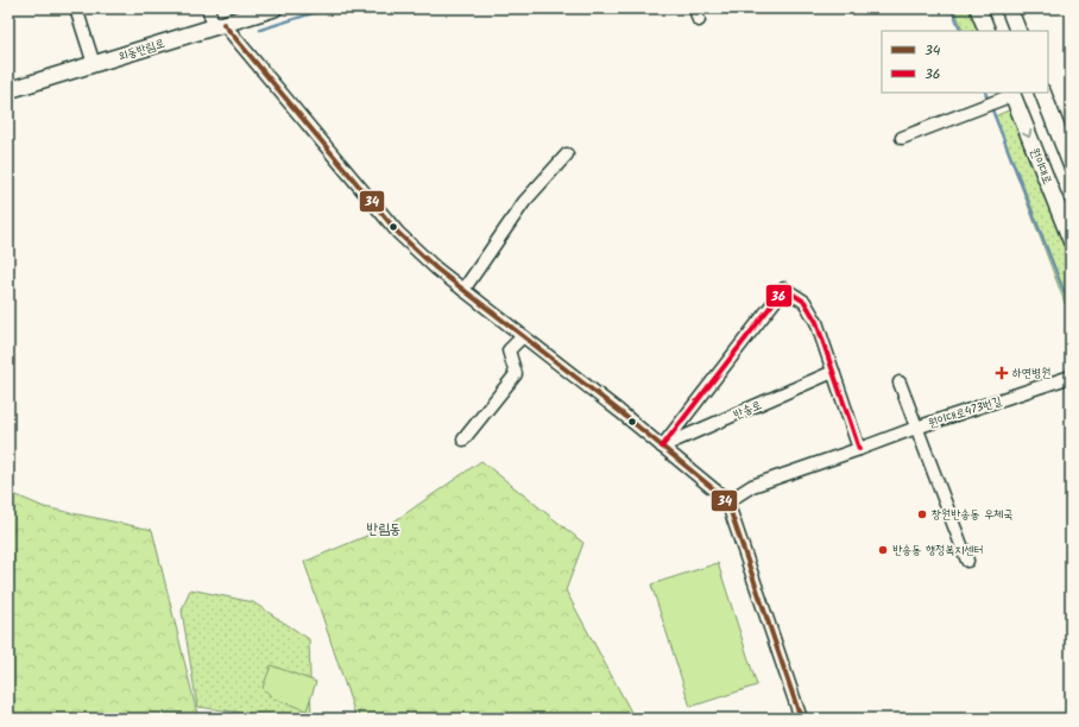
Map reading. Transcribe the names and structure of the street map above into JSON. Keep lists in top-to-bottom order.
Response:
{
  "streets": {
    "main road": ["외동반림로", "원이대로"],
    "street": ["반송로", "원이대로473번길"]
  },
  "districts": ["반림동"],
  "places": {
    "health": ["하연병원"],
    "other": ["창원반송동 우체국", "반송동 행정복지센터"]
  },
  "lines": ["transit line 34", "transit line 36"],
  "legend": ["34", "36"]
}
